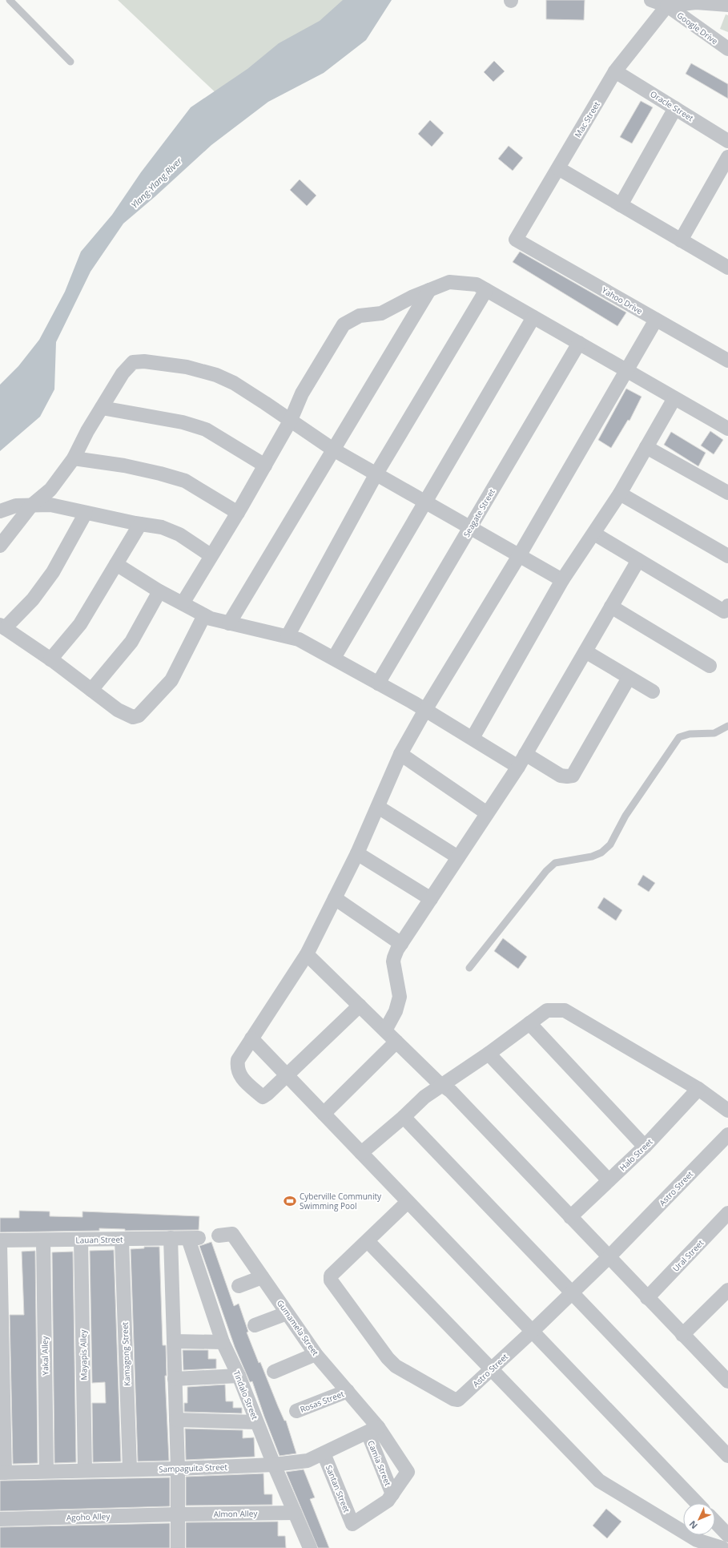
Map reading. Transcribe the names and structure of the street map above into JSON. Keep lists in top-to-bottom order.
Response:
{
  "streets": {
    "street": [
      "Google Drive",
      "Oracle Street",
      "Mac Street",
      "Yahoo Drive",
      "Seagate Street",
      "Halo Street",
      "Astro Street",
      "Lauan Street",
      "Ural Street",
      "Gumamela Street",
      "Kamagong Street",
      "Mayapis Alley",
      "Yakal Alley",
      "Tindalo Street",
      "Rosas Street",
      "Camia Street",
      "Sampaguita Street",
      "Santan Street",
      "Almon Alley",
      "Agoho Alley"
    ]
  },
  "crossings": [
    ["Google Drive", "Mac Street"],
    ["Oracle Street", "Mac Street"],
    ["Mac Street", "Yahoo Drive"],
    ["Lauan Street", "Kamagong Street"],
    ["Lauan Street", "Mayapis Alley"],
    ["Lauan Street", "Yakal Alley"],
    ["Lauan Street", "Tindalo Street"],
    ["Gumamela Street", "Rosas Street"],
    ["Gumamela Street", "Camia Street"],
    ["Gumamela Street", "Sampaguita Street"],
    ["Kamagong Street", "Sampaguita Street"],
    ["Mayapis Alley", "Sampaguita Street"],
    ["Yakal Alley", "Sampaguita Street"],
    ["Tindalo Street", "Sampaguita Street"],
    ["Tindalo Street", "Almon Alley"],
    ["Camia Street", "Sampaguita Street"],
    ["Camia Street", "Santan Street"],
    ["Sampaguita Street", "Santan Street"],
    ["Almon Alley", "Agoho Alley"]
  ],
  "water": ["Ylang-Ylang River"],
  "places": {
    "sports": ["Cyberville Community Swimming Pool"]
  },
  "north": "bottom left"
}
